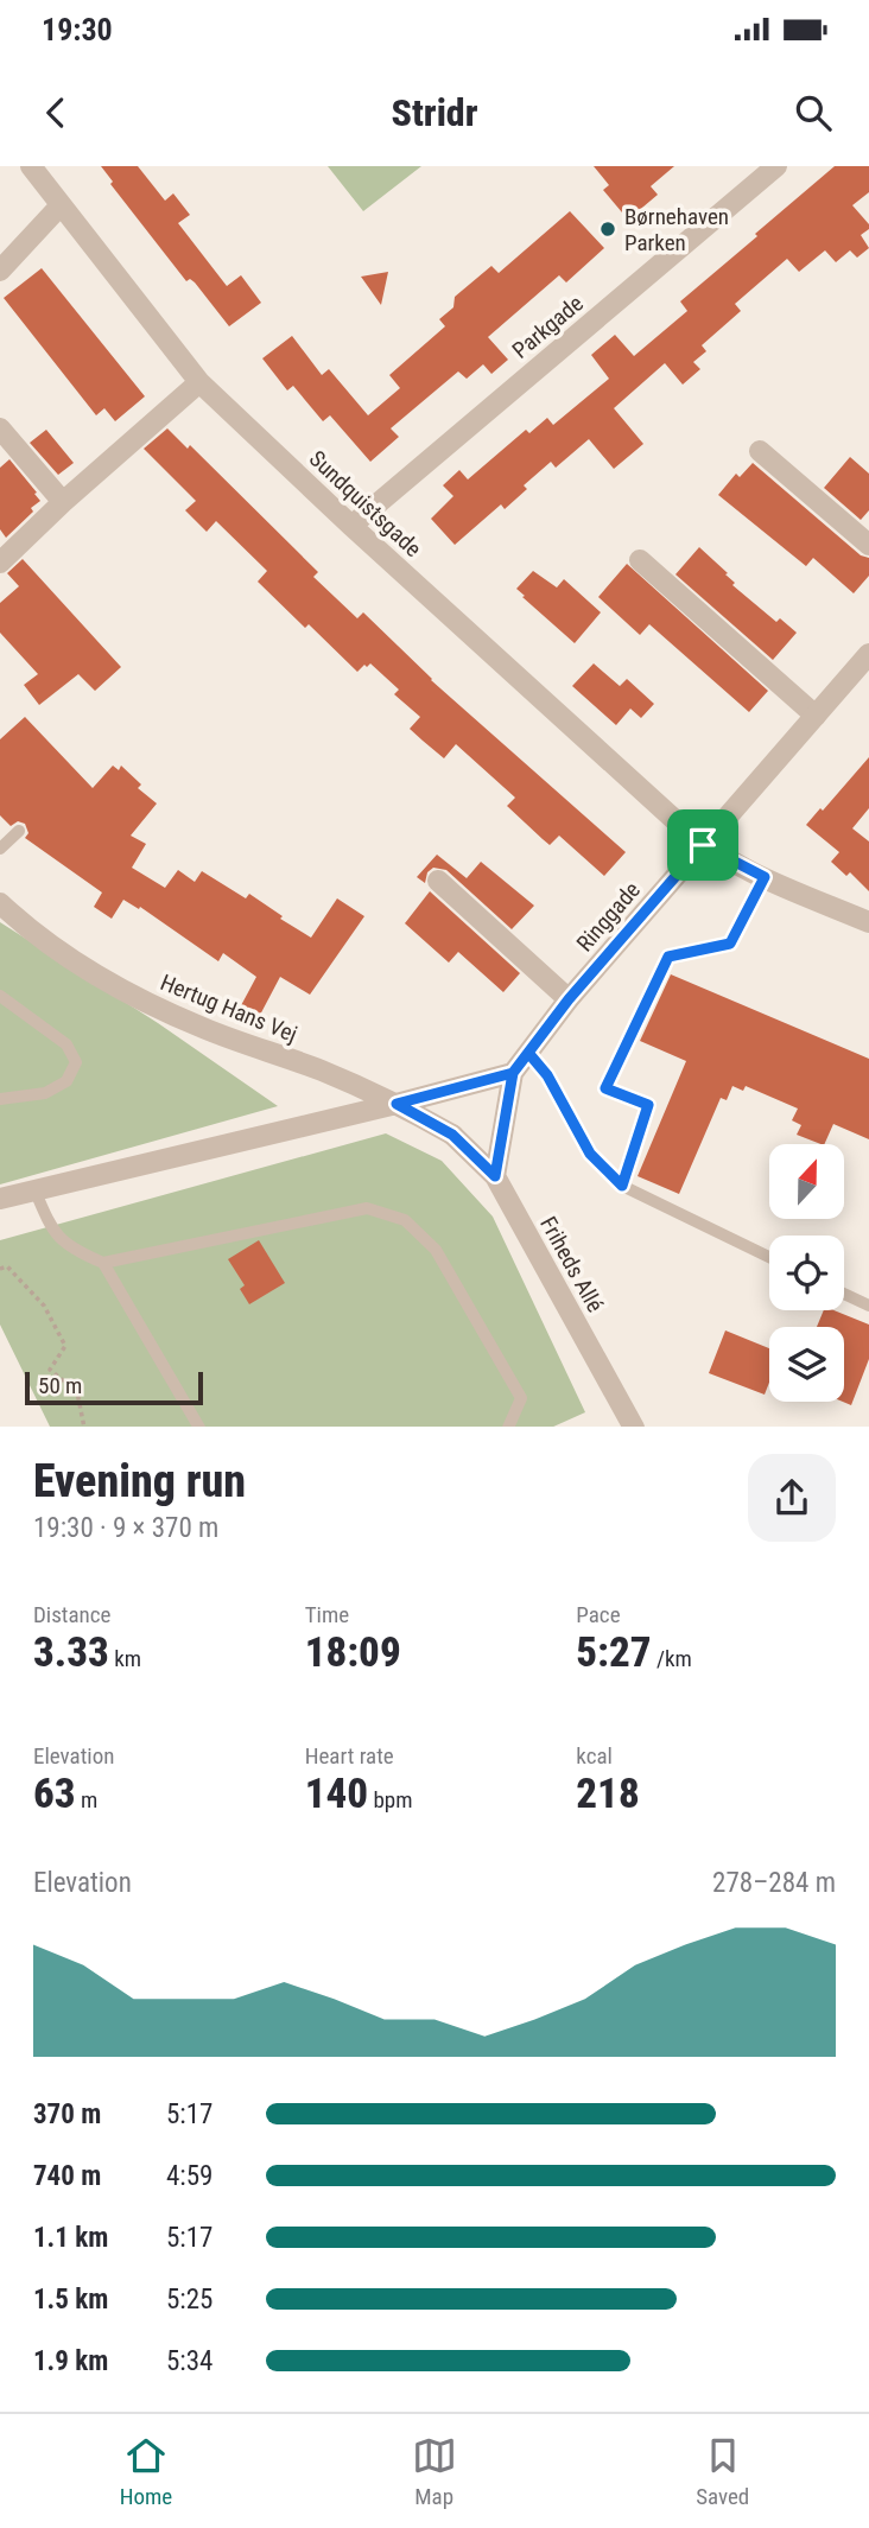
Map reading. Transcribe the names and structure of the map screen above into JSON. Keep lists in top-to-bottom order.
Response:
{
  "streets": {
    "street": [
      "Parkgade",
      "Sundquistsgade",
      "Ringgade",
      "Hertug Hans Vej",
      "Friheds Allé"
    ]
  },
  "crossings": [
    ["Parkgade", "Sundquistsgade"],
    ["Sundquistsgade", "Ringgade"],
    ["Ringgade", "Friheds Allé"],
    ["Hertug Hans Vej", "Friheds Allé"]
  ],
  "places": ["Børnehaven Parken"],
  "scale_bar": "50 m",
  "north": "top",
  "page": {
    "status": "19:30",
    "header": "Stridr",
    "scale": "50 m",
    "heading": ["Evening run", "19:30 · 9 × 370 m"],
    "stats": [
      ["Distance", "3.33 km"],
      ["Time", "18:09"],
      ["Pace", "5:27 /km"],
      ["Elevation", "63 m"],
      ["Heart rate", "140 bpm"],
      ["kcal", "218"]
    ],
    "chart": ["Elevation", "278–284 m"],
    "list": [
      {
        "name": "370 m",
        "note": "5:17"
      },
      {
        "name": "740 m",
        "note": "4:59"
      },
      {
        "name": "1.1 km",
        "note": "5:17"
      },
      {
        "name": "1.5 km",
        "note": "5:25"
      },
      {
        "name": "1.9 km",
        "note": "5:34"
      }
    ],
    "tabs": ["Home", "Map", "Saved"]
  }
}
